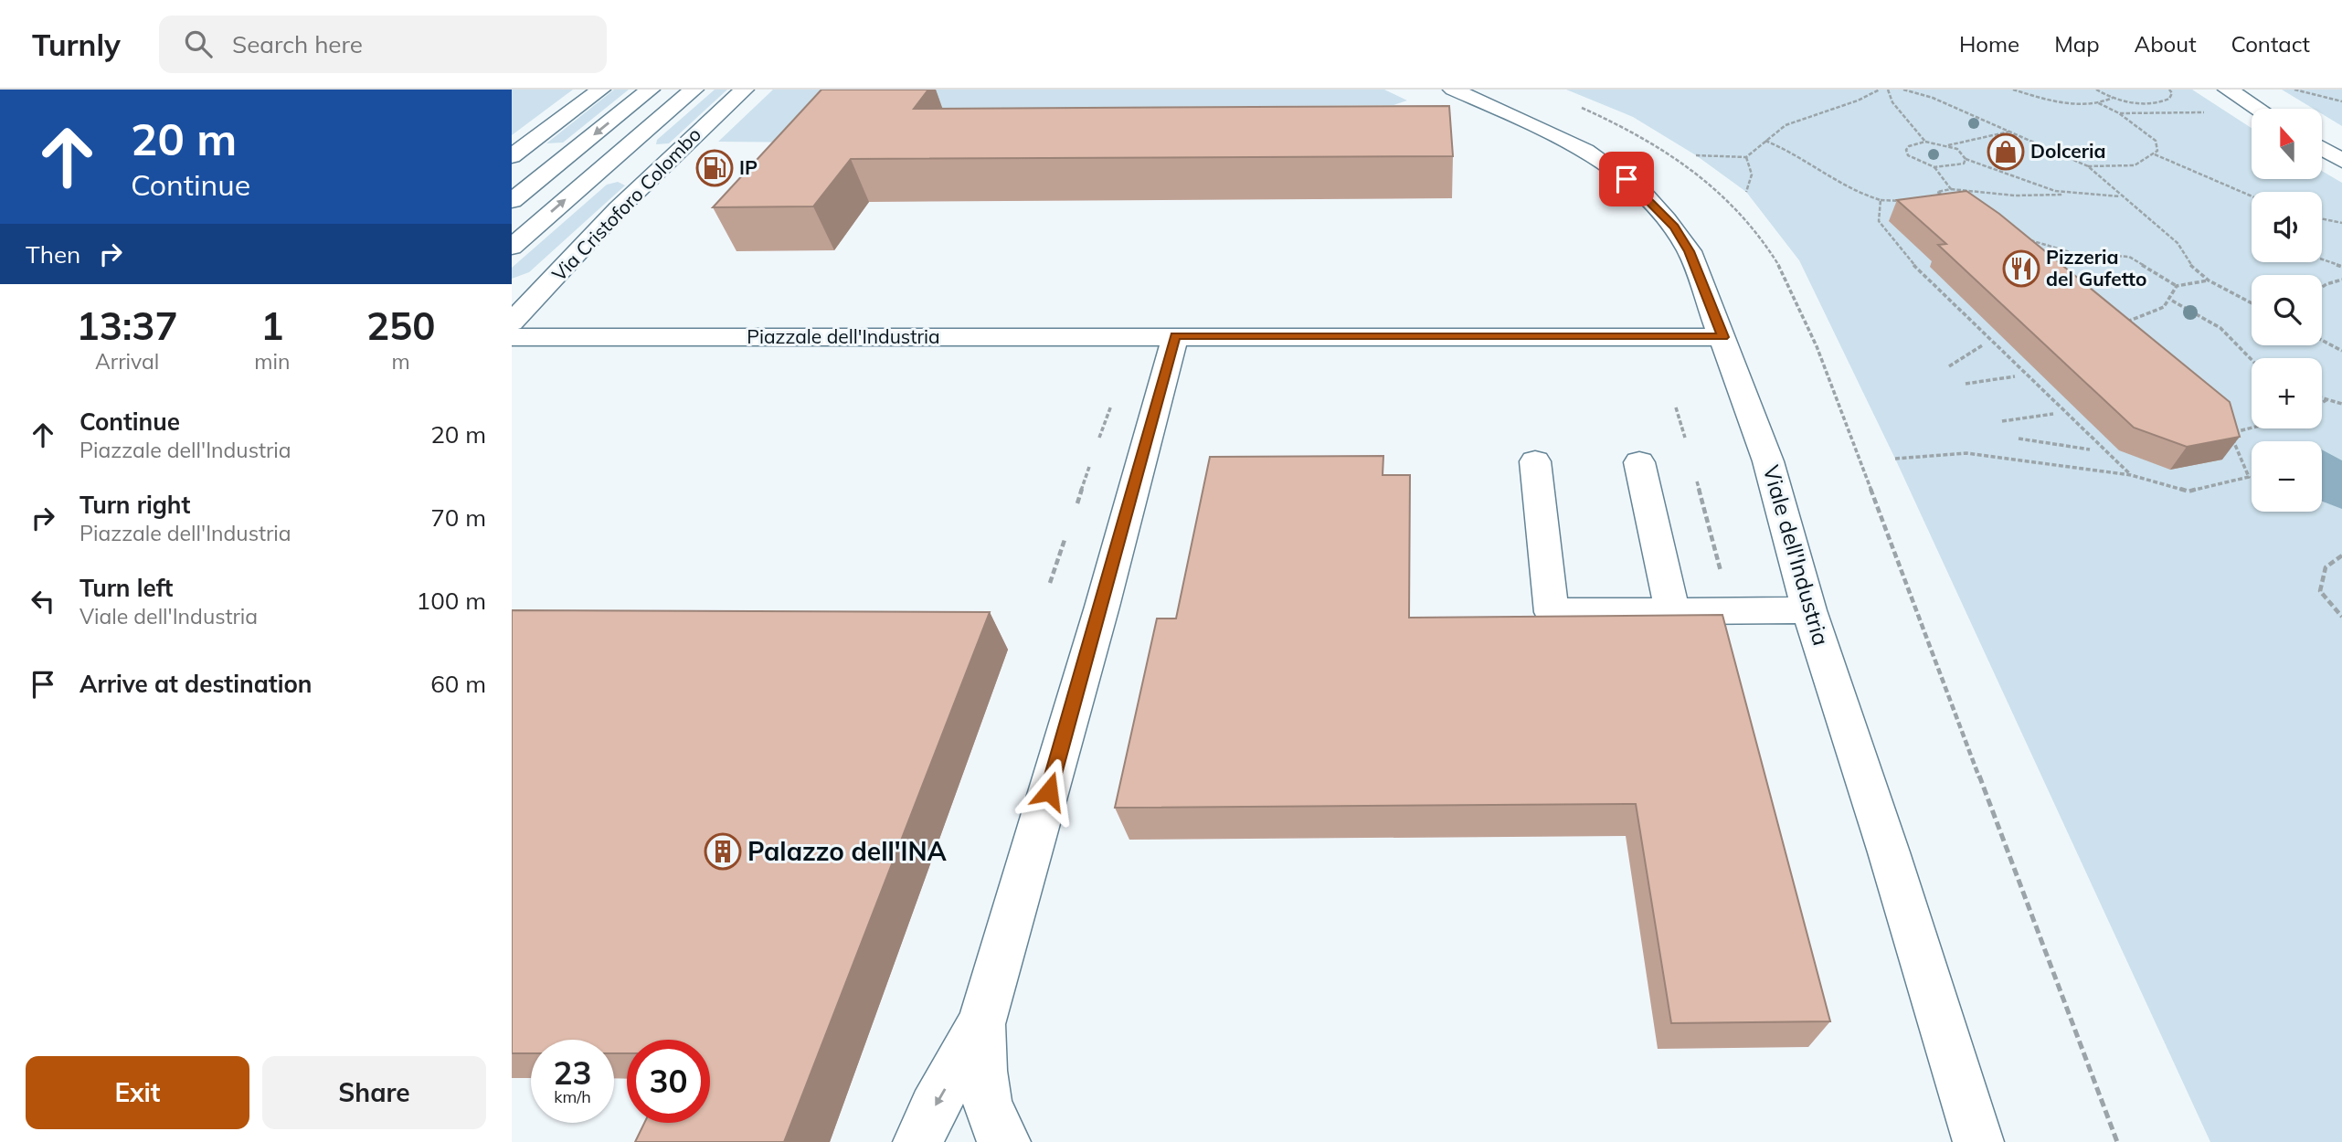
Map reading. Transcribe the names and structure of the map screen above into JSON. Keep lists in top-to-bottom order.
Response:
{
  "streets": {
    "street": ["Via Cristoforo Colombo", "Piazzale dell'Industria", "Viale dell'Industria"]
  },
  "crossings": [
    ["Piazzale dell'Industria", "Viale dell'Industria"]
  ],
  "places": {
    "shop": ["Dolceria"],
    "fuel station": ["IP"],
    "restaurant": ["Pizzeria del Gufetto"],
    "building": ["Palazzo dell'INA"]
  },
  "north": "top",
  "page": {
    "header": "Turnly",
    "search": "Search here",
    "nav": [
      "Home",
      "Map",
      "About",
      "Contact"
    ],
    "turn": ["20 m", "Continue"],
    "map_buttons": ["+", "−"],
    "then": "Then",
    "eta": [
      "13:37",
      "Arrival",
      "1",
      "min",
      "250",
      "m"
    ],
    "list": [
      {
        "name": "Continue",
        "note": "Piazzale dell'Industria",
        "value": "20 m"
      },
      {
        "name": "Turn right",
        "note": "Piazzale dell'Industria",
        "value": "70 m"
      },
      {
        "name": "Turn left",
        "note": "Viale dell'Industria",
        "value": "100 m"
      },
      {
        "name": "Arrive at destination",
        "value": "60 m"
      }
    ],
    "speed": "23 km/h",
    "limit": "30",
    "buttons": ["Exit", "Share"]
  }
}
